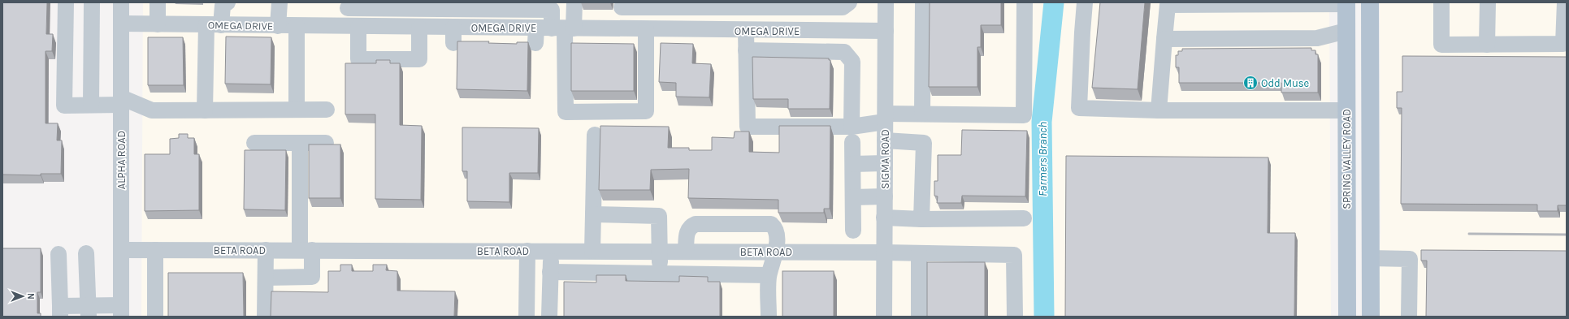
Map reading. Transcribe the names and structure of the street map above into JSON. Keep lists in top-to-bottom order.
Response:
{
  "streets": {
    "main road": ["SPRING VALLEY ROAD"],
    "street": [
      "OMEGA DRIVE",
      "SIGMA ROAD",
      "ALPHA ROAD",
      "BETA ROAD"
    ]
  },
  "crossings": [
    ["OMEGA DRIVE", "SIGMA ROAD"],
    ["OMEGA DRIVE", "ALPHA ROAD"],
    ["SIGMA ROAD", "BETA ROAD"],
    ["ALPHA ROAD", "BETA ROAD"]
  ],
  "water": ["Farmers Branch"],
  "places": {
    "building": ["Odd Muse"]
  },
  "north": "right"
}
